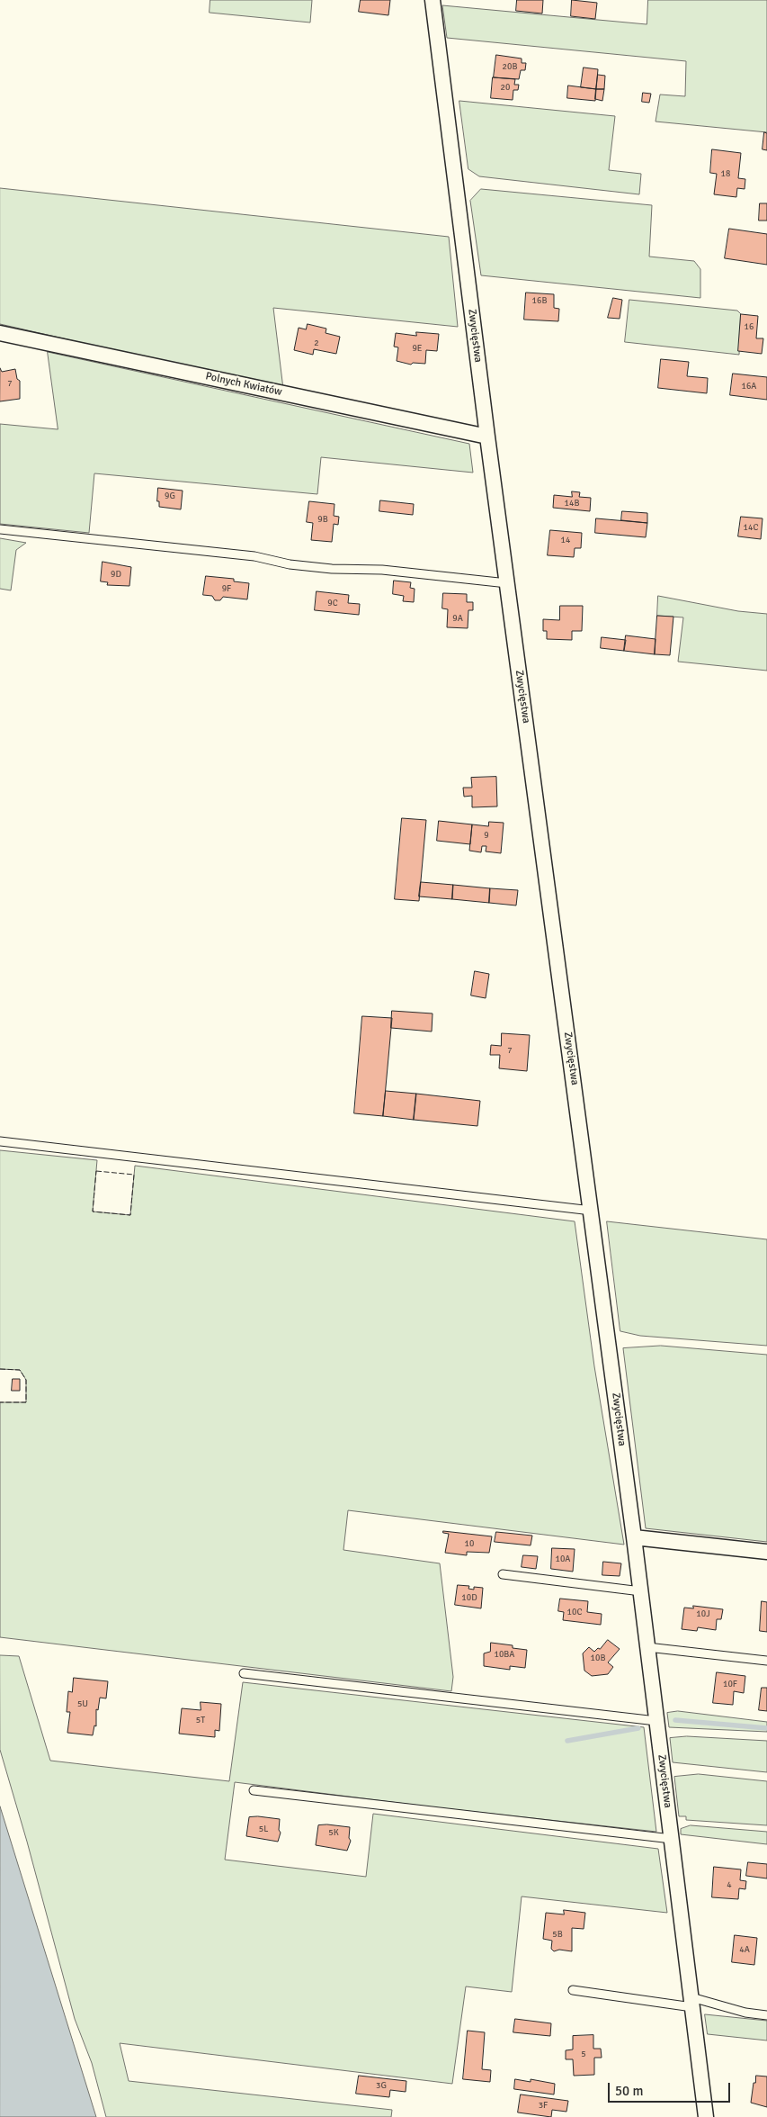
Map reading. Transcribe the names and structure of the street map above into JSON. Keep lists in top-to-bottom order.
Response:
{
  "streets": {
    "street": ["Zwycięstwa", "Polnych Kwiatów"]
  },
  "crossings": [
    ["Zwycięstwa", "Polnych Kwiatów"]
  ],
  "house_numbers": [
    "20B",
    "20",
    "18",
    "16B",
    "16",
    "2",
    "9E",
    "7",
    "16A",
    "9G",
    "14B",
    "9B",
    "14C",
    "14",
    "9D",
    "9F",
    "9C",
    "9A",
    "9",
    "7",
    "10",
    "10A",
    "10D",
    "10C",
    "10J",
    "10BA",
    "10B",
    "10F",
    "5U",
    "5T",
    "5L",
    "5K",
    "4",
    "5B",
    "4A",
    "5",
    "3G",
    "3F"
  ],
  "scale_bar": "50 m"
}
